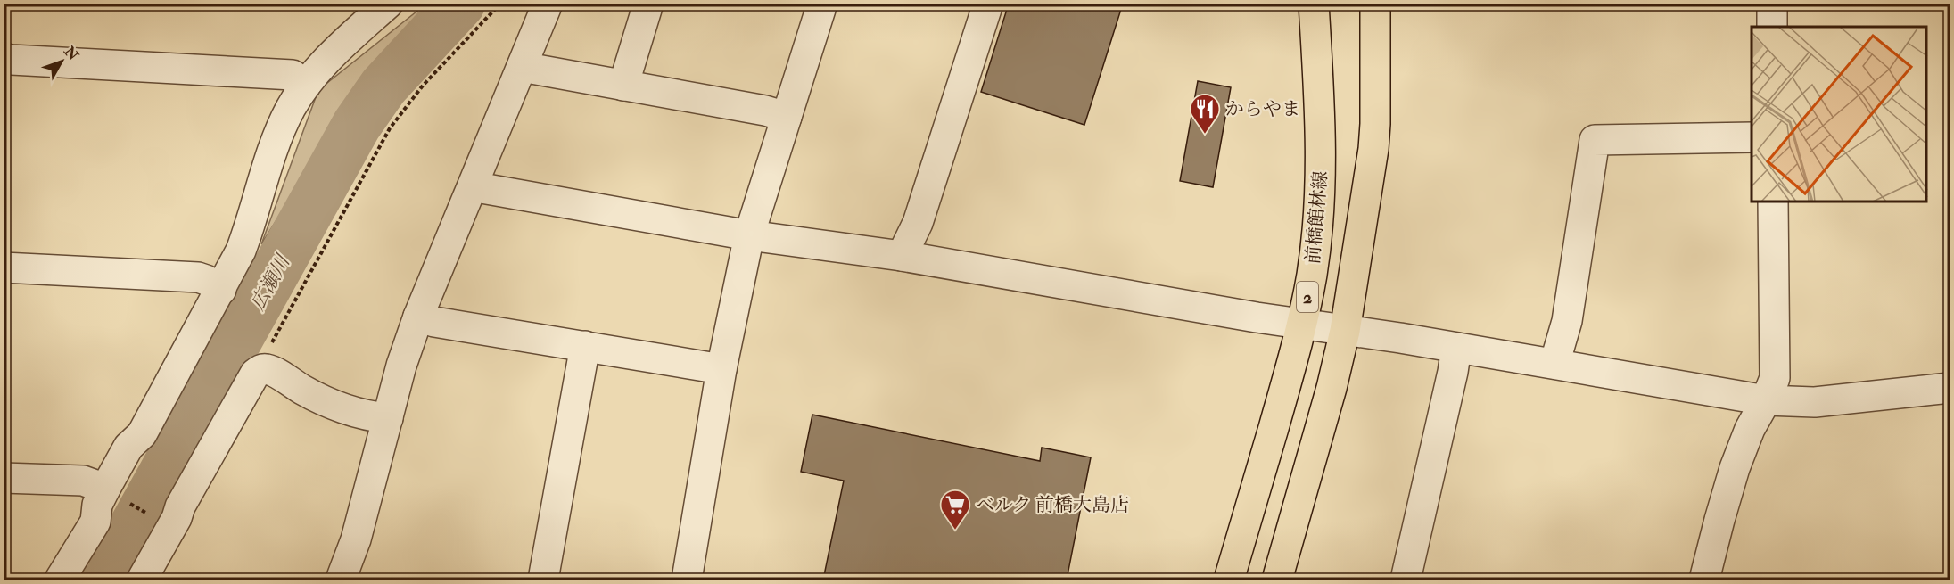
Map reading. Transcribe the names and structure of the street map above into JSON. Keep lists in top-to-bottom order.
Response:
{
  "streets": {
    "main road": ["前橋館林線", "2"]
  },
  "water": ["広瀬川"],
  "places": {
    "restaurant": ["からやま"],
    "supermarket": ["ベルク 前橋大島店"]
  },
  "north": "top right"
}
